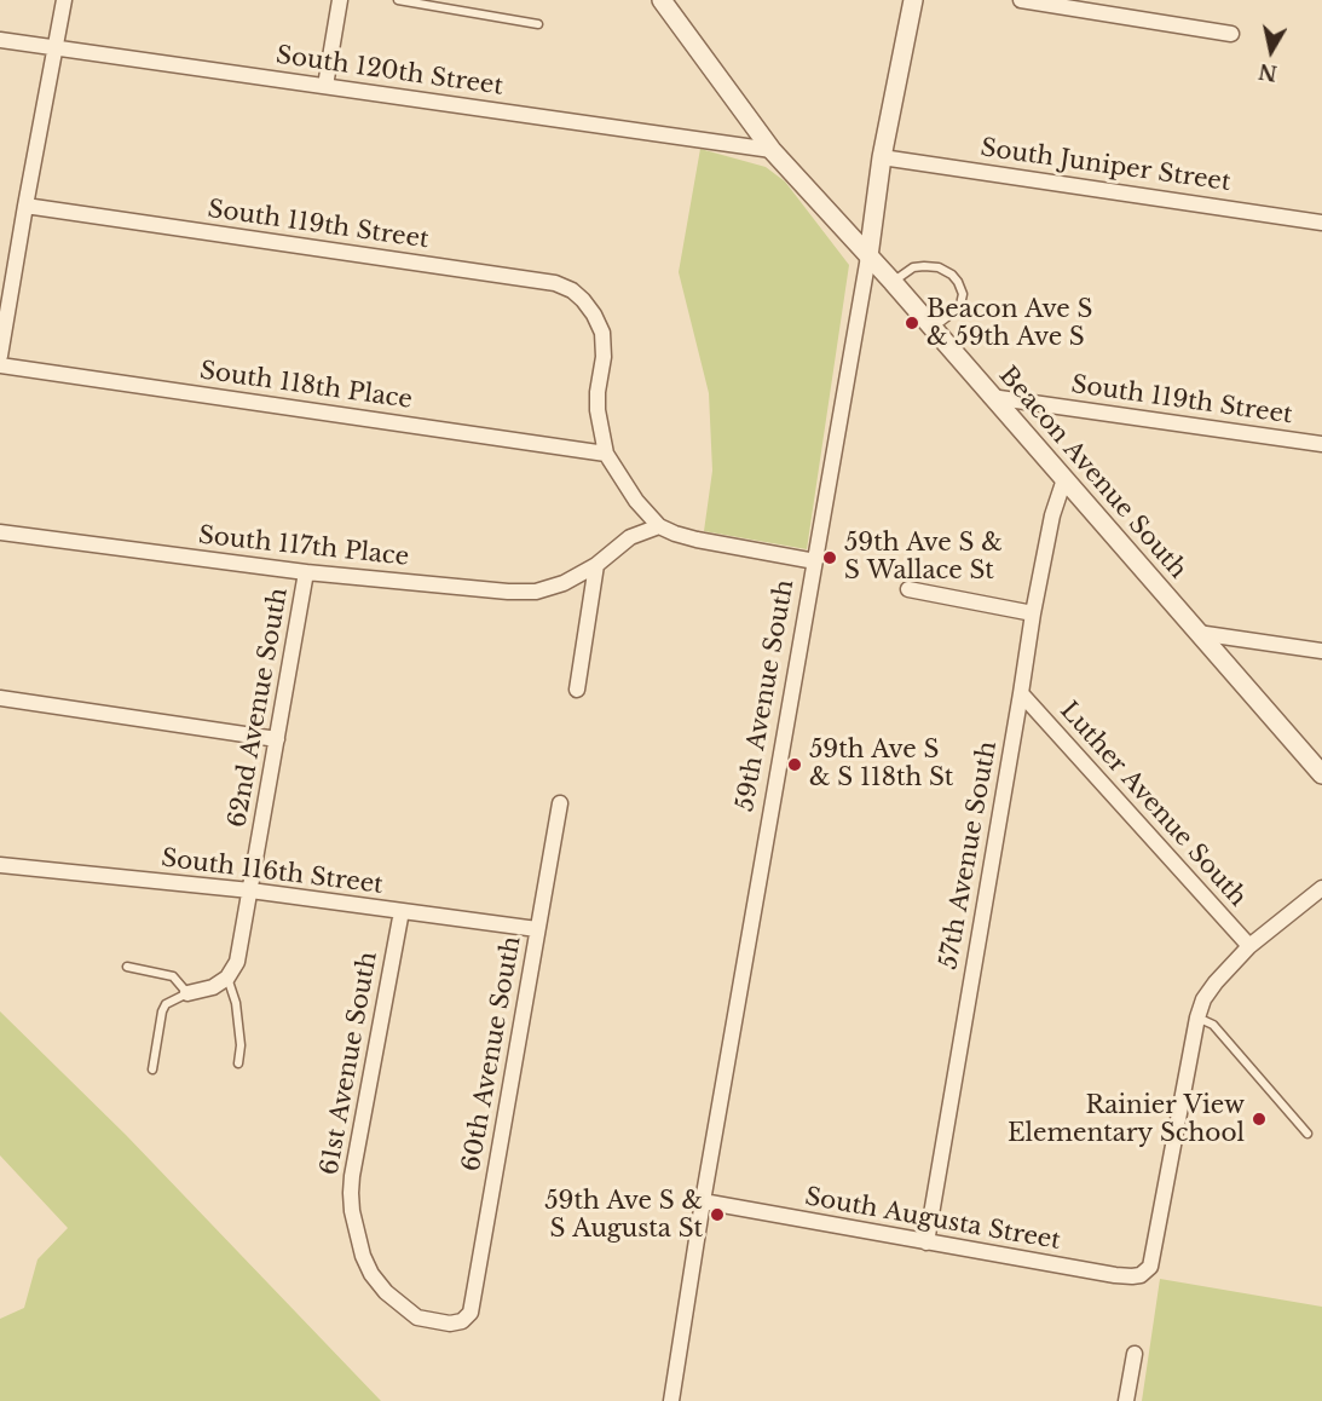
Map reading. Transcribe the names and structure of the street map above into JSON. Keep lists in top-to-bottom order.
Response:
{
  "streets": {
    "street": [
      "South 120th Street",
      "South Juniper Street",
      "South 119th Street",
      "South 118th Place",
      "Beacon Avenue South",
      "South 117th Place",
      "59th Avenue South",
      "62nd Avenue South",
      "Luther Avenue South",
      "57th Avenue South",
      "South 116th Street",
      "60th Avenue South",
      "61st Avenue South",
      "South Augusta Street"
    ]
  },
  "crossings": [
    ["South 120th Street", "Beacon Avenue South"],
    ["South Juniper Street", "59th Avenue South"],
    ["South 119th Street", "South 118th Place"],
    ["South 119th Street", "Beacon Avenue South"],
    ["Beacon Avenue South", "59th Avenue South"],
    ["Beacon Avenue South", "57th Avenue South"],
    ["South 117th Place", "62nd Avenue South"],
    ["59th Avenue South", "South Augusta Street"],
    ["62nd Avenue South", "South 116th Street"],
    ["Luther Avenue South", "57th Avenue South"],
    ["57th Avenue South", "South Augusta Street"],
    ["South 116th Street", "60th Avenue South"],
    ["South 116th Street", "61st Avenue South"],
    ["60th Avenue South", "61st Avenue South"]
  ],
  "places": [
    "Beacon Ave S & 59th Ave S",
    "59th Ave S & S Wallace St",
    "59th Ave S & S 118th St",
    "Rainier View Elementary School",
    "59th Ave S & S Augusta St"
  ],
  "north": "bottom"
}
